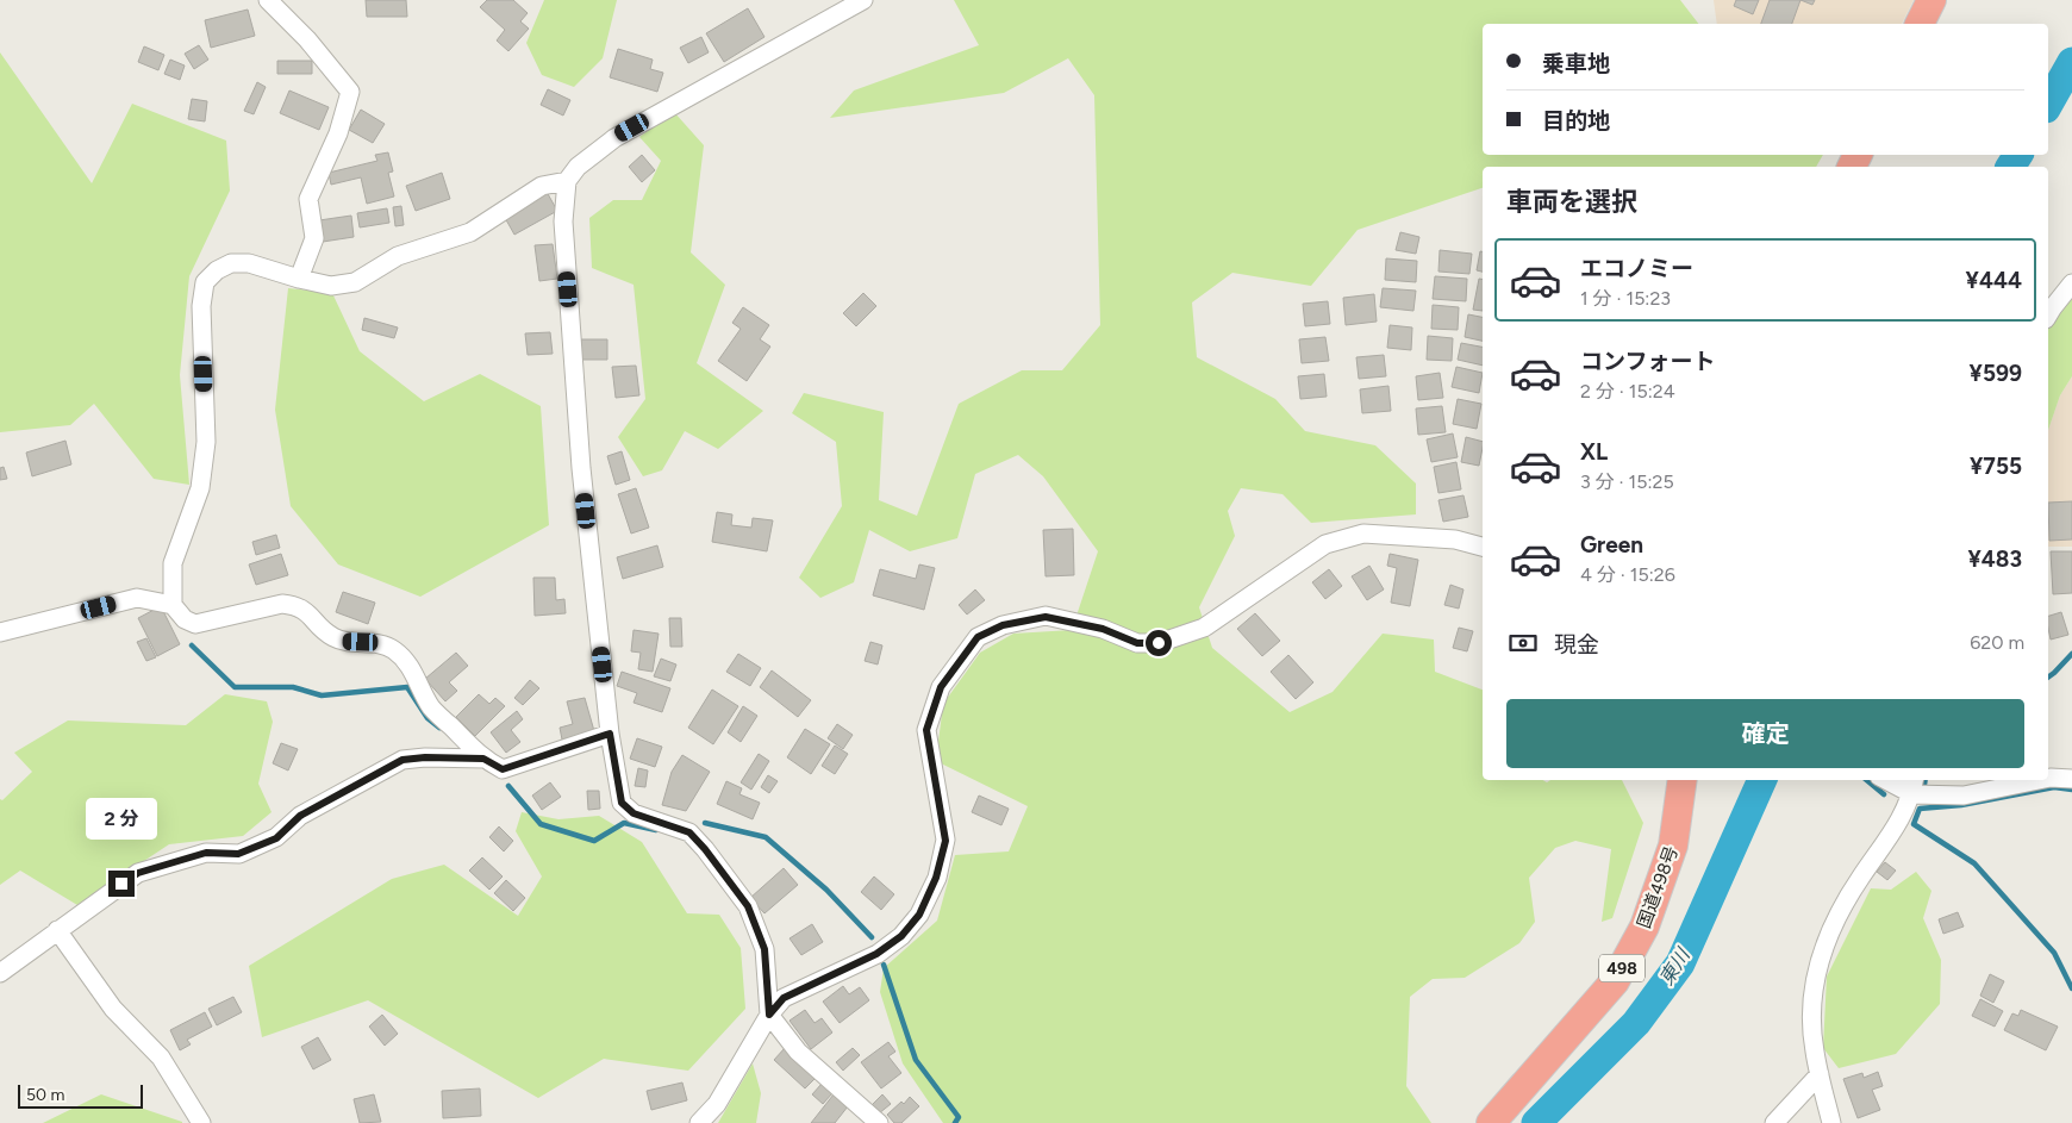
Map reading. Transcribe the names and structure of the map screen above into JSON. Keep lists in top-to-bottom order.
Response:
{
  "streets": {
    "highway": ["国道498号", "498"]
  },
  "water": ["東川"],
  "scale_bar": "50 m",
  "page": {
    "banner": ["乗車地", "目的地"],
    "heading": "車両を選択",
    "list": [
      {
        "name": "エコノミー",
        "note": "1 分 · 15:23",
        "value": "¥444"
      },
      {
        "name": "コンフォート",
        "note": "2 分 · 15:24",
        "value": "¥599"
      },
      {
        "name": "XL",
        "note": "3 分 · 15:25",
        "value": "¥755"
      },
      {
        "name": "Green",
        "note": "4 分 · 15:26",
        "value": "¥483"
      }
    ],
    "pay": ["現金", "620 m"],
    "buttons": "確定",
    "bubble": "2 分",
    "scale": "50 m"
  }
}
